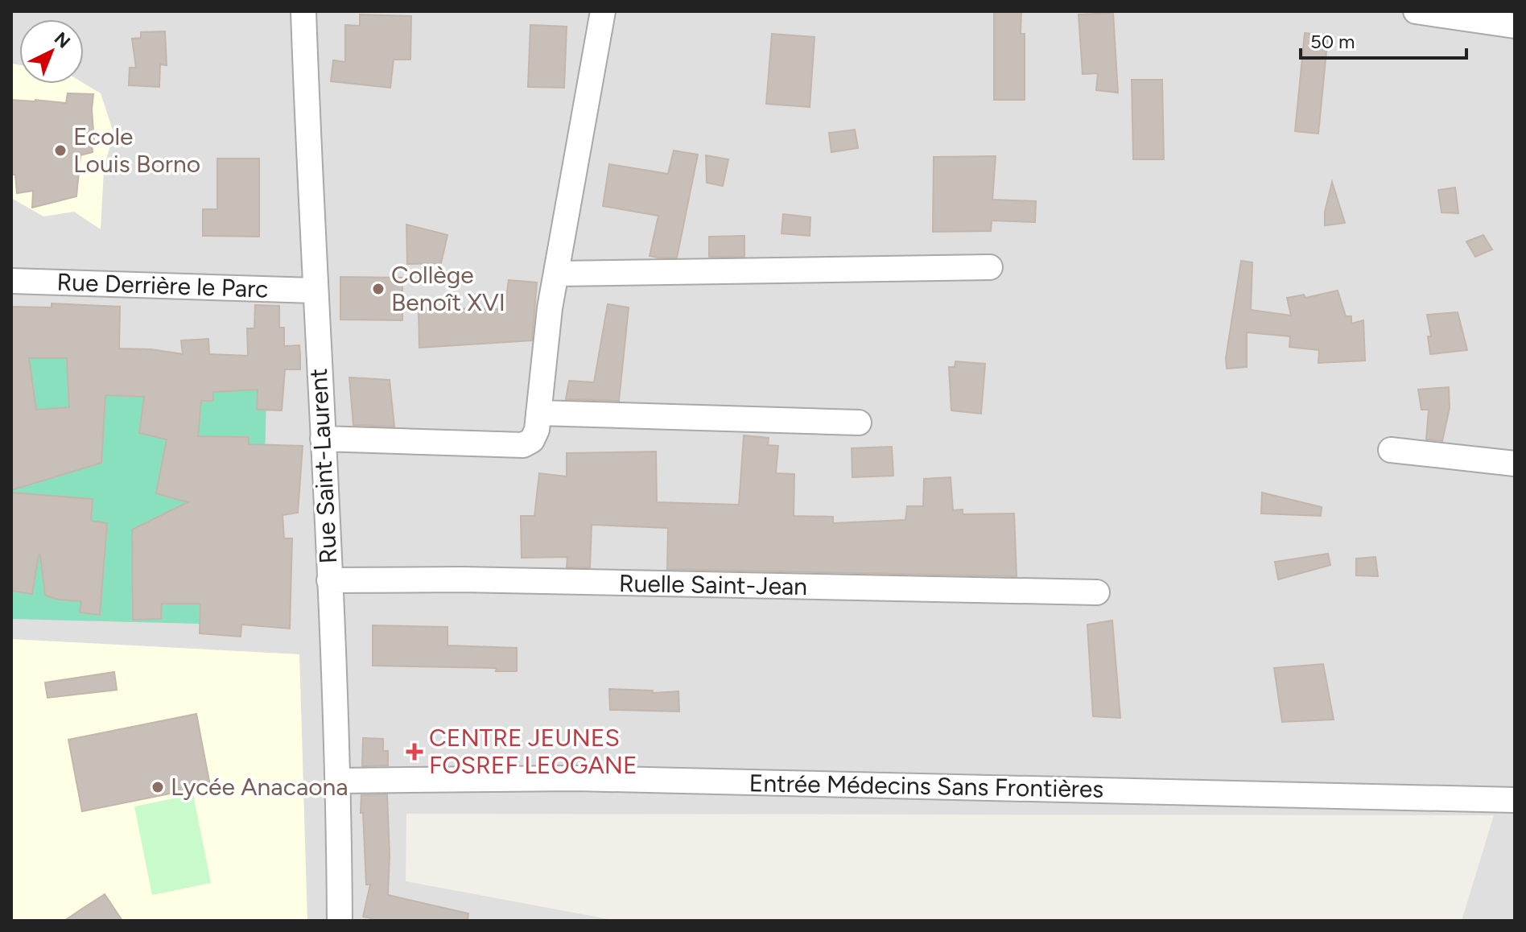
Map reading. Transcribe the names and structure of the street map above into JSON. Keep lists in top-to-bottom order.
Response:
{
  "streets": {
    "street": [
      "Rue Derrière le Parc",
      "Rue Saint-Laurent",
      "Ruelle Saint-Jean",
      "Entrée Médecins Sans Frontières"
    ]
  },
  "crossings": [
    ["Rue Derrière le Parc", "Rue Saint-Laurent"],
    ["Rue Saint-Laurent", "Ruelle Saint-Jean"],
    ["Rue Saint-Laurent", "Entrée Médecins Sans Frontières"]
  ],
  "places": {
    "other": ["Ecole Louis Borno", "Collège Benoît XVI", "Lycée Anacaona"],
    "health": ["CENTRE JEUNES FOSREF LEOGANE"]
  },
  "scale_bar": "50 m",
  "north": "top right"
}
